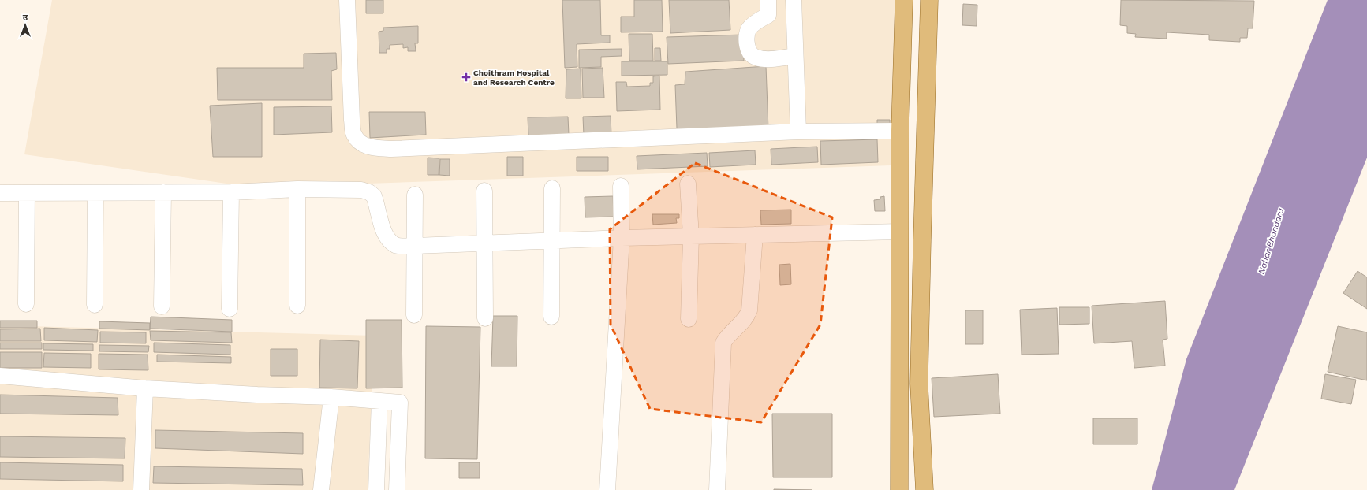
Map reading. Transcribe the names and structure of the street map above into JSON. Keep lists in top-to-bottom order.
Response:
{
  "water": ["Nahar Bhandara"],
  "places": {
    "health": ["Choithram Hospital and Research Centre"]
  },
  "north": "top"
}
